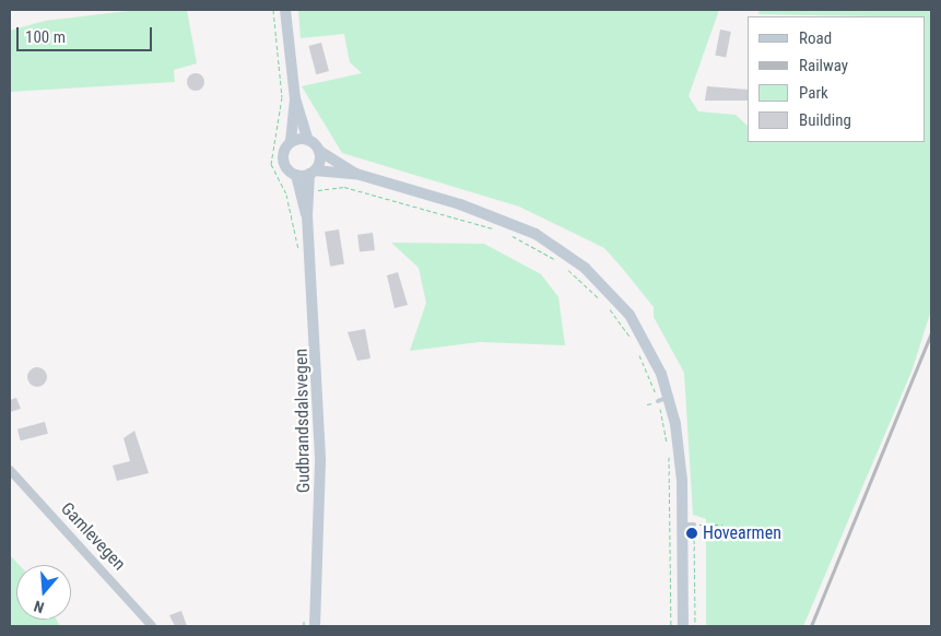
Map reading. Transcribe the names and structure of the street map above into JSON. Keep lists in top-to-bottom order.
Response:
{
  "streets": {
    "main road": ["Gudbrandsdalsvegen"],
    "street": ["Gamlevegen"]
  },
  "places": ["Hovearmen"],
  "legend": [
    "Road",
    "Railway",
    "Park",
    "Building"
  ],
  "scale_bar": "100 m",
  "north": "bottom"
}
